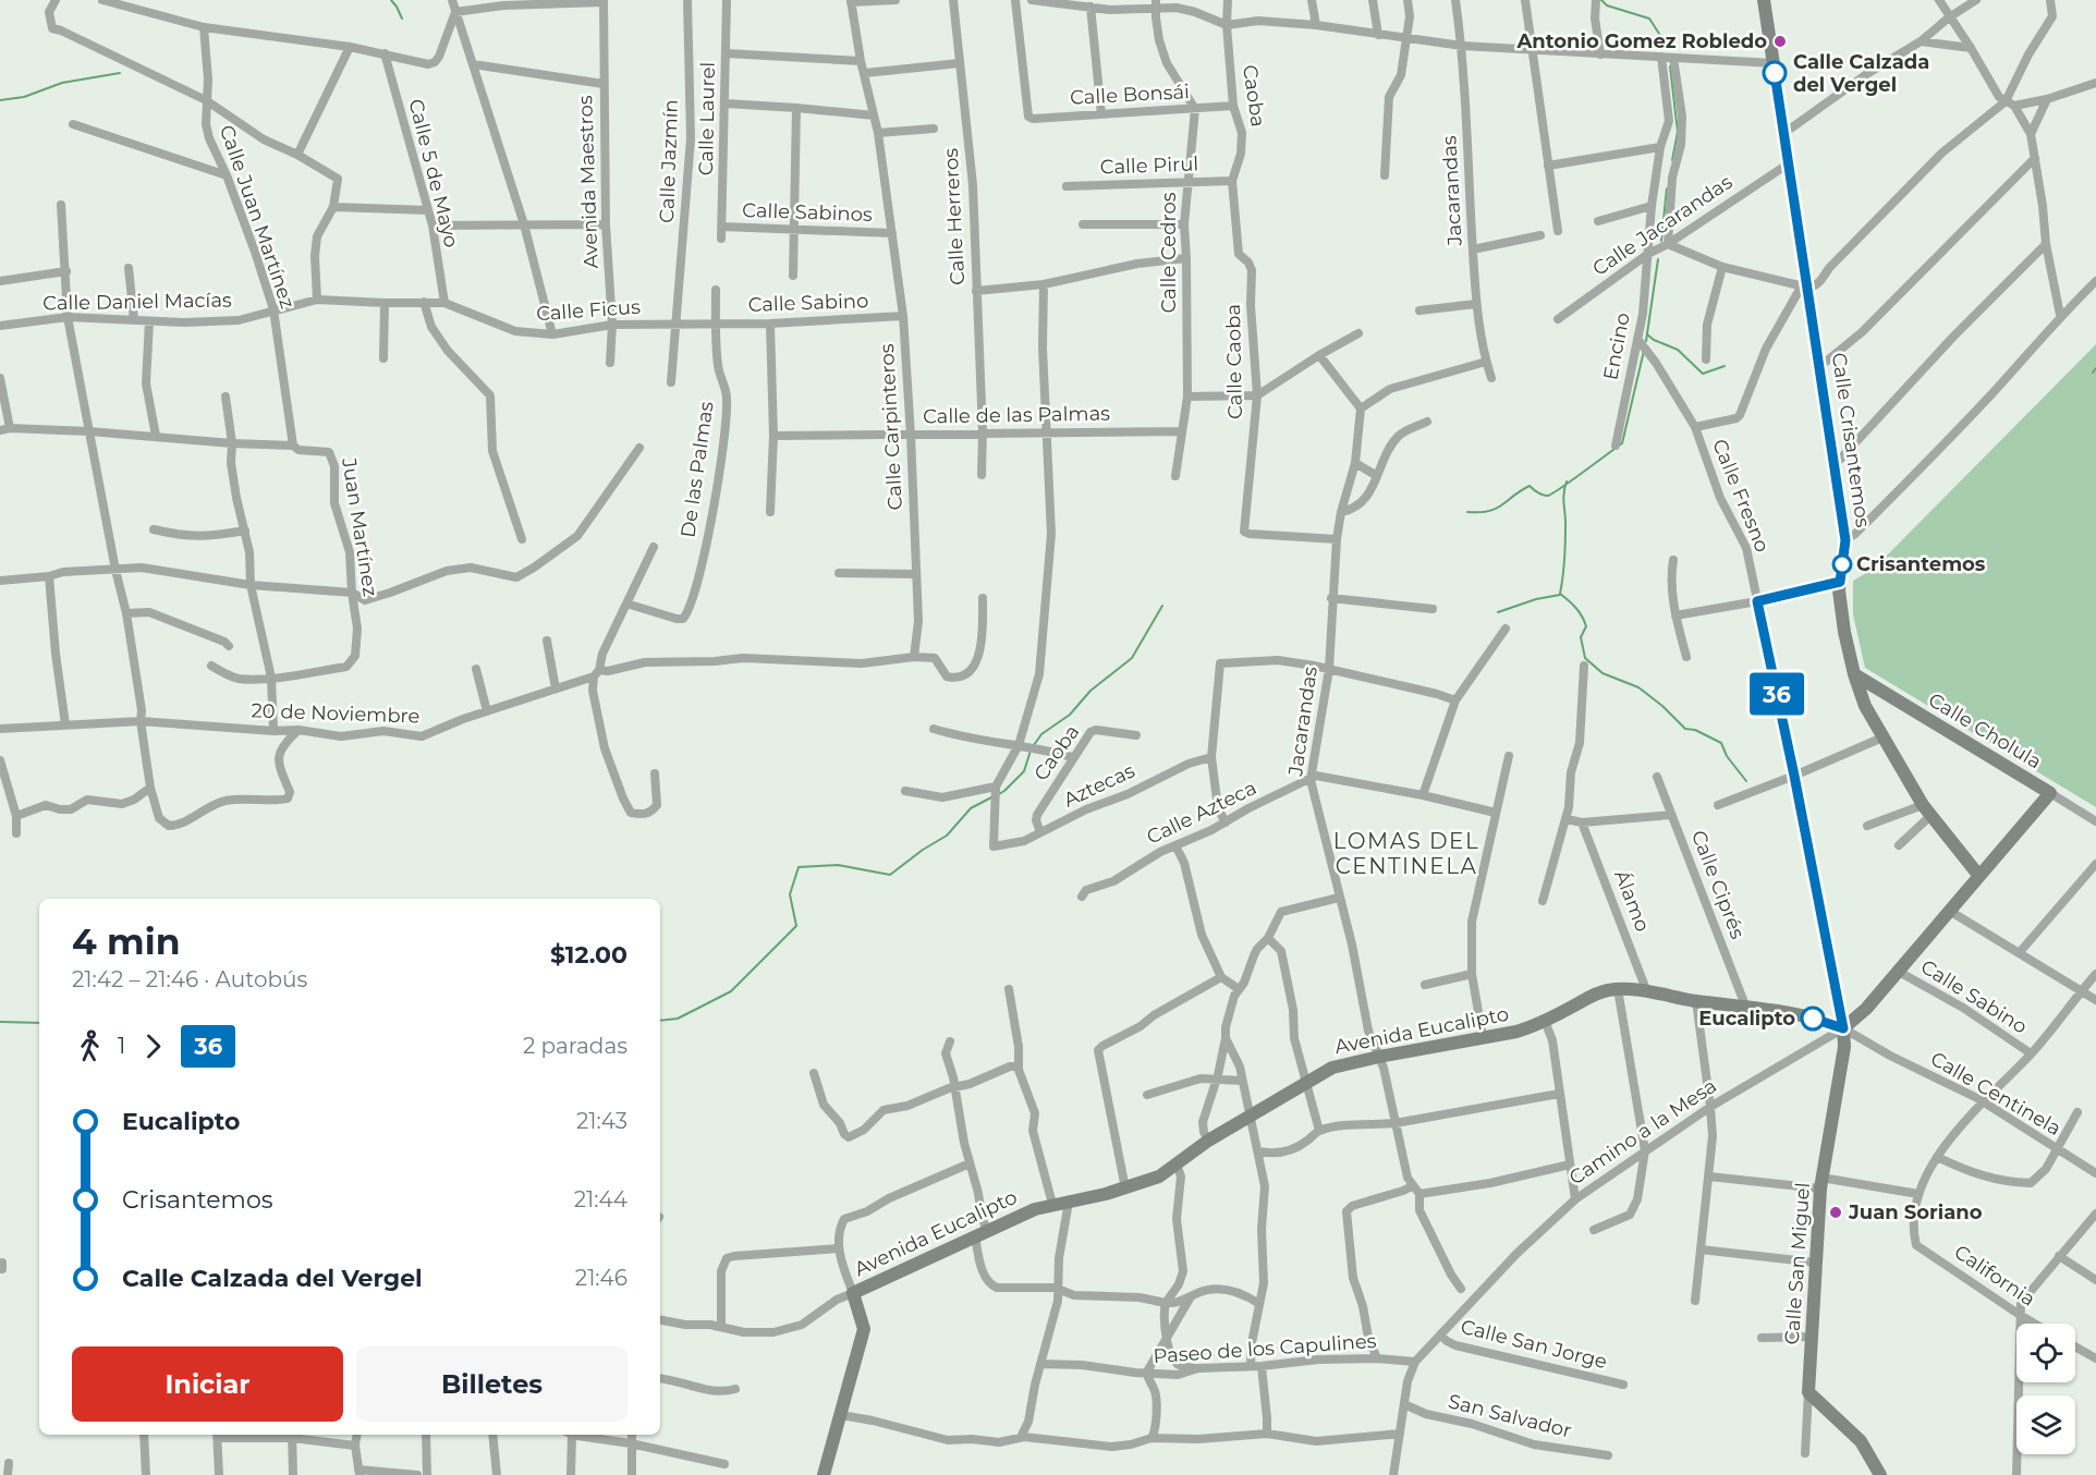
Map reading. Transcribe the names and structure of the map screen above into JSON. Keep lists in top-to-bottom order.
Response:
{
  "streets": {
    "street": [
      "Calle Bonsái",
      "Caoba",
      "Calle Laurel",
      "Calle Jazmín",
      "Calle Pirul",
      "Calle 5 de Mayo",
      "Avenida Maestros",
      "Jacarandas",
      "Calle Sabinos",
      "Calle Juan Martínez",
      "Calle Herreros",
      "Calle Jacarandas",
      "Calle Cedros",
      "Calle Daniel Macías",
      "Calle Sabino",
      "Calle Ficus",
      "Encino",
      "Calle Caoba",
      "Calle de las Palmas",
      "Calle Carpinteros",
      "Calle Crisantemos",
      "De las Palmas",
      "Calle Fresno",
      "Juan Martínez",
      "20 de Noviembre",
      "Calle Cholula",
      "Aztecas",
      "Calle Azteca",
      "Calle Ciprés",
      "Álamo",
      "Avenida Eucalipto",
      "Calle Centinela",
      "Camino a la Mesa",
      "Calle San Miguel",
      "California",
      "Calle San Jorge",
      "Paseo de los Capulines",
      "San Salvador"
    ]
  },
  "crossings": [
    ["Calle Bonsái", "Caoba"],
    ["Calle Bonsái", "Calle Cedros"],
    ["Caoba", "Calle Pirul"],
    ["Caoba", "Calle Caoba"],
    ["Caoba", "Aztecas"],
    ["Calle Laurel", "Calle Sabinos"],
    ["Calle Jazmín", "Calle Ficus"],
    ["Calle Pirul", "Calle Cedros"],
    ["Calle 5 de Mayo", "Calle Ficus"],
    ["Avenida Maestros", "Calle Ficus"],
    ["Jacarandas", "Calle Caoba"],
    ["Jacarandas", "Calle Azteca"],
    ["Jacarandas", "Avenida Eucalipto"],
    ["Calle Sabinos", "Calle Carpinteros"],
    ["Calle Juan Martínez", "Calle Daniel Macías"],
    ["Calle Juan Martínez", "Calle Ficus"],
    ["Calle Juan Martínez", "Juan Martínez"],
    ["Calle Herreros", "Calle de las Palmas"],
    ["Calle Jacarandas", "Encino"],
    ["Calle Jacarandas", "Calle Crisantemos"],
    ["Calle Cedros", "Calle de las Palmas"],
    ["Calle Daniel Macías", "Calle Ficus"],
    ["Calle Sabino", "Calle Ficus"],
    ["Calle Sabino", "Calle Carpinteros"],
    ["Calle Sabino", "De las Palmas"],
    ["Calle Sabino", "Camino a la Mesa"],
    ["Calle Ficus", "De las Palmas"],
    ["Encino", "Calle Fresno"],
    ["Calle de las Palmas", "Calle Carpinteros"],
    ["Calle Carpinteros", "20 de Noviembre"],
    ["Calle Crisantemos", "Calle Cholula"],
    ["Calle Crisantemos", "Camino a la Mesa"],
    ["Calle Fresno", "Avenida Eucalipto"],
    ["Calle Fresno", "Calle Centinela"],
    ["Calle Fresno", "Camino a la Mesa"],
    ["Calle Fresno", "Calle San Miguel"],
    ["Calle Ciprés", "Avenida Eucalipto"],
    ["Álamo", "Avenida Eucalipto"],
    ["Avenida Eucalipto", "Calle Centinela"],
    ["Avenida Eucalipto", "Camino a la Mesa"],
    ["Avenida Eucalipto", "Calle San Miguel"],
    ["Calle Centinela", "Camino a la Mesa"],
    ["Calle Centinela", "Calle San Miguel"],
    ["Camino a la Mesa", "Calle San Miguel"],
    ["Camino a la Mesa", "Calle San Jorge"],
    ["Camino a la Mesa", "Paseo de los Capulines"],
    ["Camino a la Mesa", "San Salvador"]
  ],
  "districts": ["LOMAS DEL CENTINELA"],
  "places": [
    "Antonio Gomez Robledo",
    "Calle Calzada del Vergel",
    "Crisantemos",
    "Eucalipto",
    "Juan Soriano"
  ],
  "lines": ["bus line 36"],
  "page": {
    "on_map": "36",
    "heading": ["4 min", "21:42 – 21:46 · Autobús", "$12.00"],
    "legs": ["1", "36", "2 paradas"],
    "list": [
      {
        "name": "Eucalipto",
        "value": "21:43"
      },
      {
        "name": "Crisantemos",
        "value": "21:44"
      },
      {
        "name": "Calle Calzada del Vergel",
        "value": "21:46"
      }
    ],
    "buttons": ["Iniciar", "Billetes"]
  }
}
